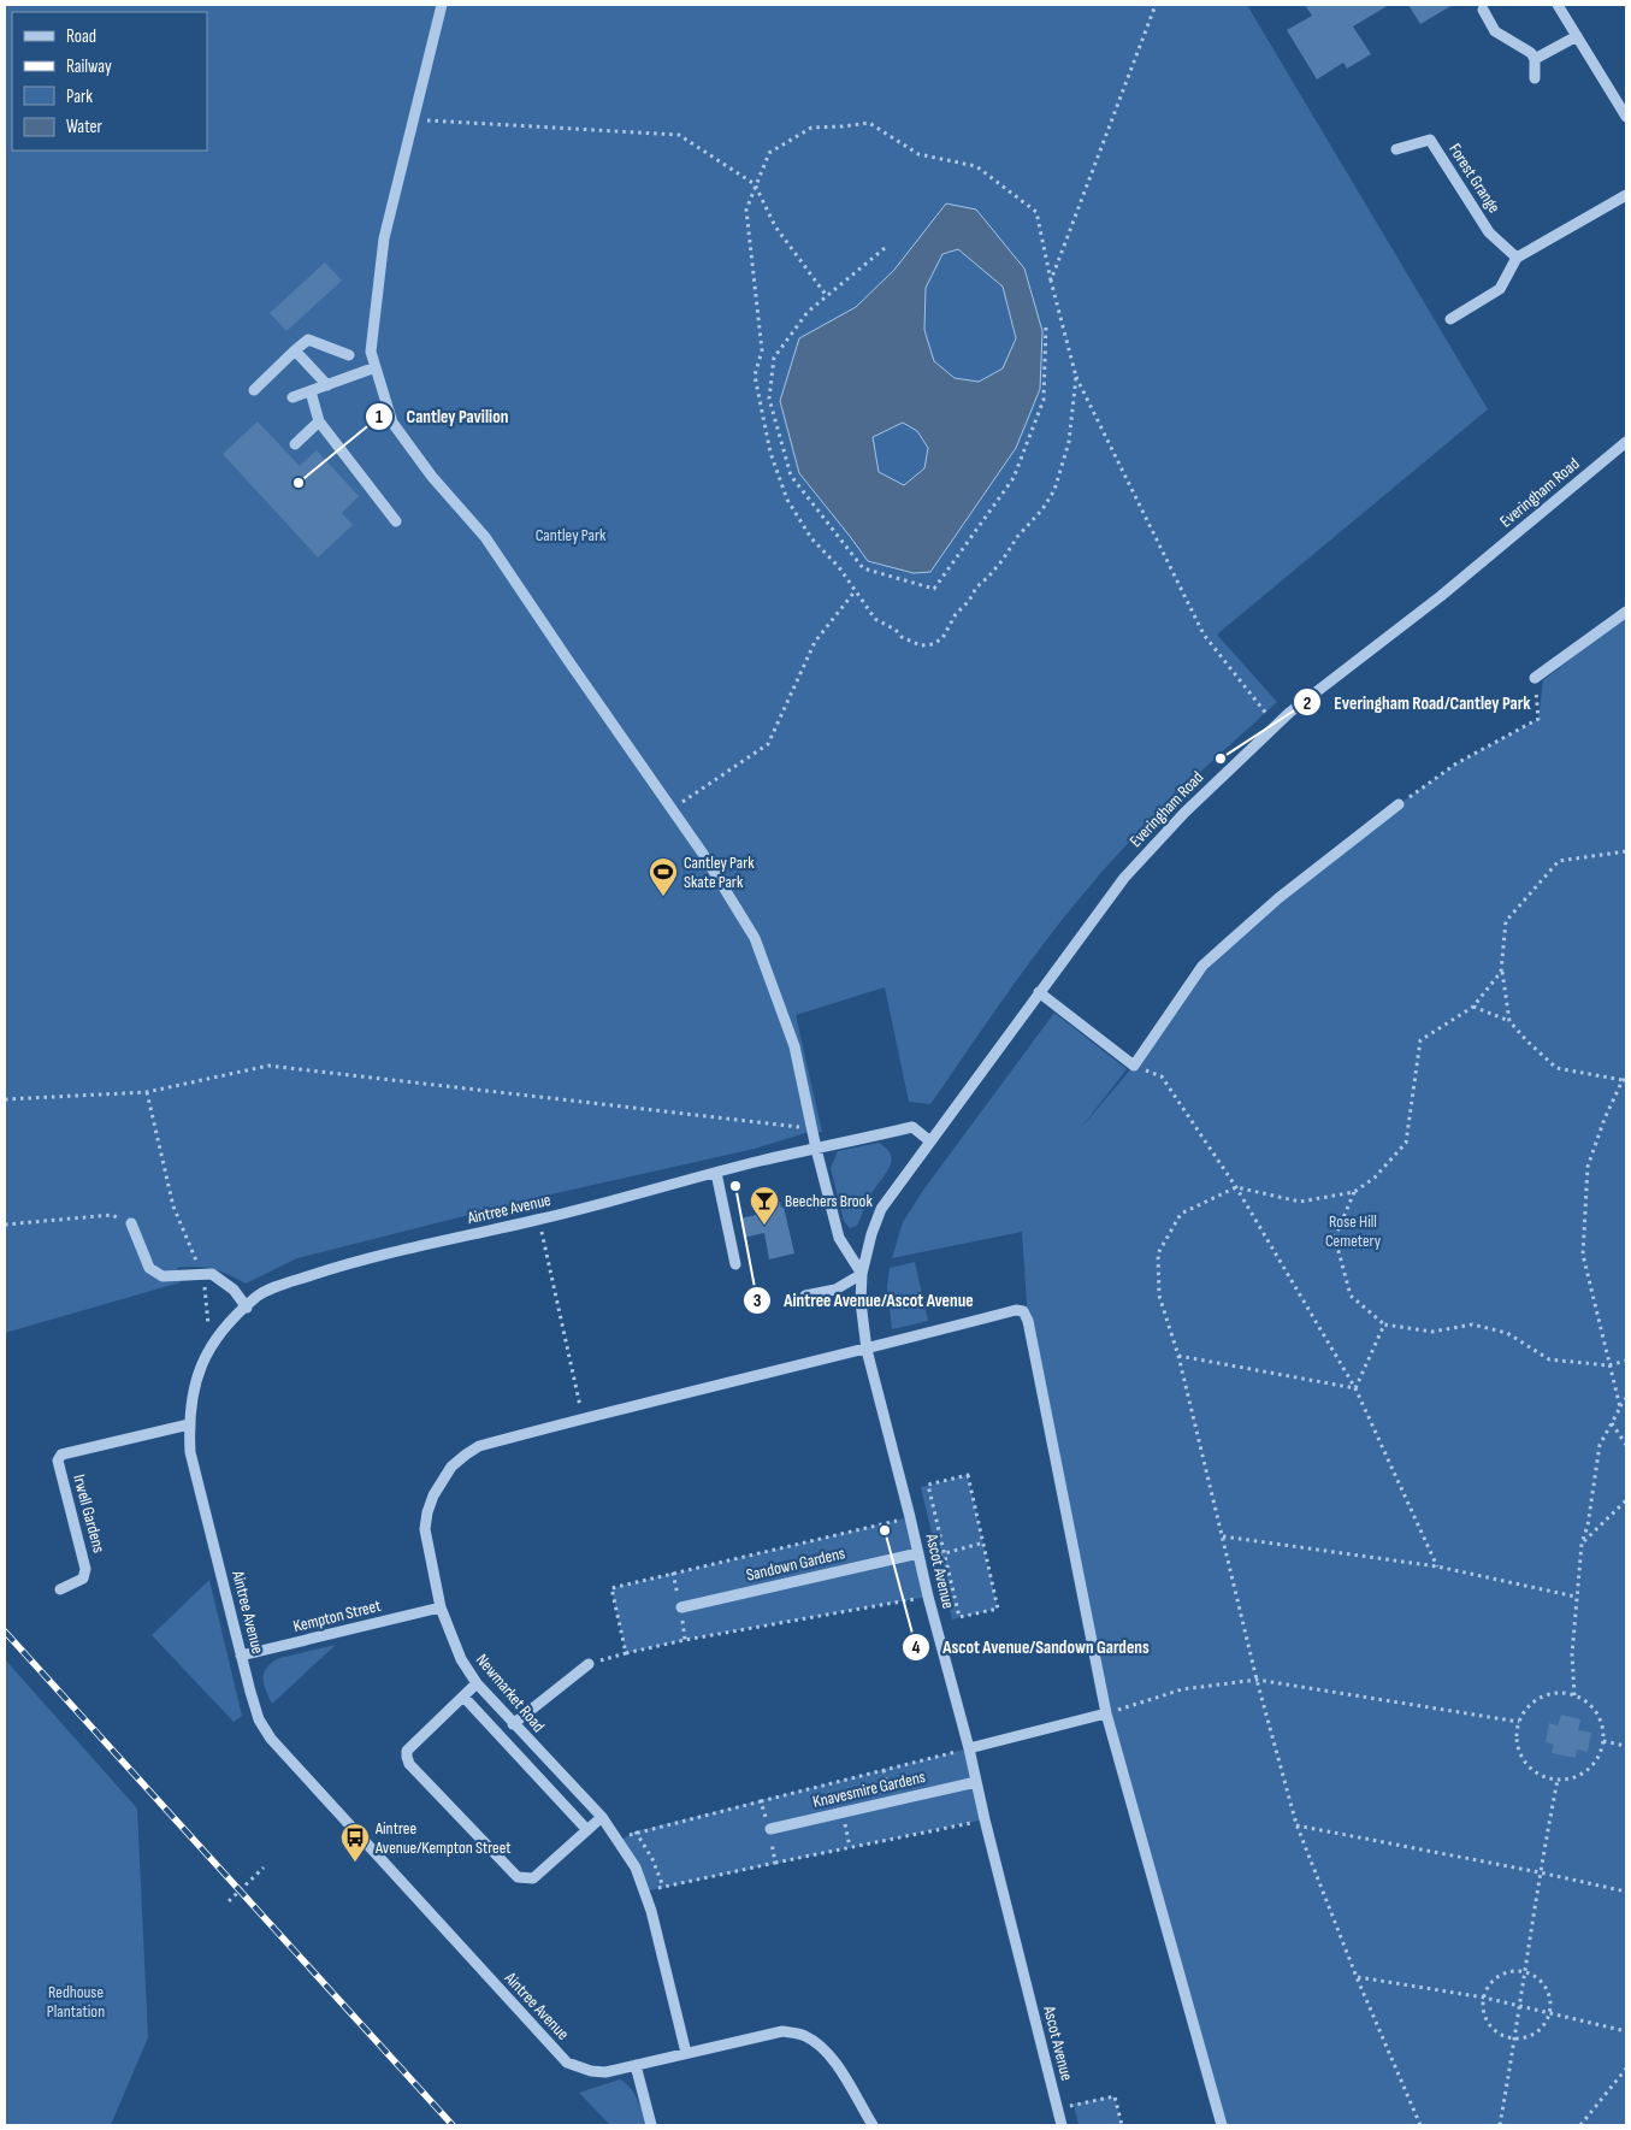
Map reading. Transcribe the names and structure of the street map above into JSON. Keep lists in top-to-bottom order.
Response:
{
  "streets": {
    "street": [
      "Forest Grange",
      "Everingham Road",
      "Aintree Avenue",
      "Irwell Gardens",
      "Sandown Gardens",
      "Ascot Avenue",
      "Kempton Street",
      "Newmarket Road",
      "Knavesmire Gardens"
    ]
  },
  "crossings": [
    ["Everingham Road", "Aintree Avenue"],
    ["Everingham Road", "Ascot Avenue"],
    ["Aintree Avenue", "Irwell Gardens"],
    ["Aintree Avenue", "Ascot Avenue"],
    ["Aintree Avenue", "Kempton Street"],
    ["Aintree Avenue", "Newmarket Road"],
    ["Sandown Gardens", "Ascot Avenue"],
    ["Ascot Avenue", "Newmarket Road"],
    ["Ascot Avenue", "Knavesmire Gardens"],
    ["Kempton Street", "Newmarket Road"]
  ],
  "parks": ["Cantley Park", "Rose Hill Cemetery", "Redhouse Plantation"],
  "places": {
    "other": [
      "Cantley Pavilion",
      "Everingham Road/Cantley Park",
      "Aintree Avenue/Ascot Avenue",
      "Ascot Avenue/Sandown Gardens"
    ],
    "sports": ["Cantley Park Skate Park"],
    "bar": ["Beechers Brook"],
    "bus stop": ["Aintree Avenue/Kempton Street"]
  },
  "legend": [
    "Road",
    "Railway",
    "Park",
    "Water"
  ]
}
